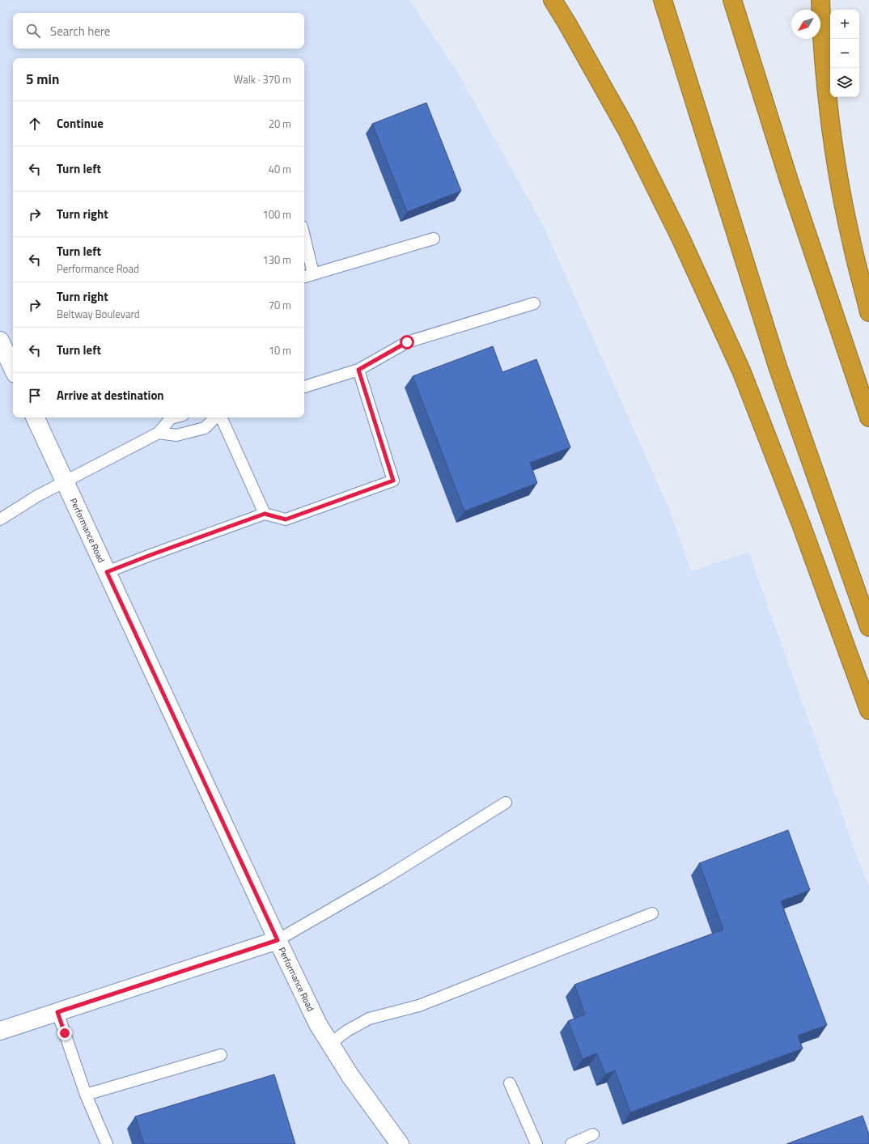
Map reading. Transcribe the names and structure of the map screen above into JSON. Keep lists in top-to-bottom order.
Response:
{
  "streets": {
    "street": ["Performance Road"]
  },
  "north": "bottom left",
  "page": {
    "map_buttons": ["+", "−"],
    "search": "Search here",
    "heading": ["5 min", "Walk · 370 m"],
    "list": [
      ["Continue", "20 m"],
      ["Turn left", "40 m"],
      ["Turn right", "100 m"],
      ["Turn left", "Performance Road", "130 m"],
      ["Turn right", "Beltway Boulevard", "70 m"],
      ["Turn left", "10 m"],
      "Arrive at destination"
    ]
  }
}
